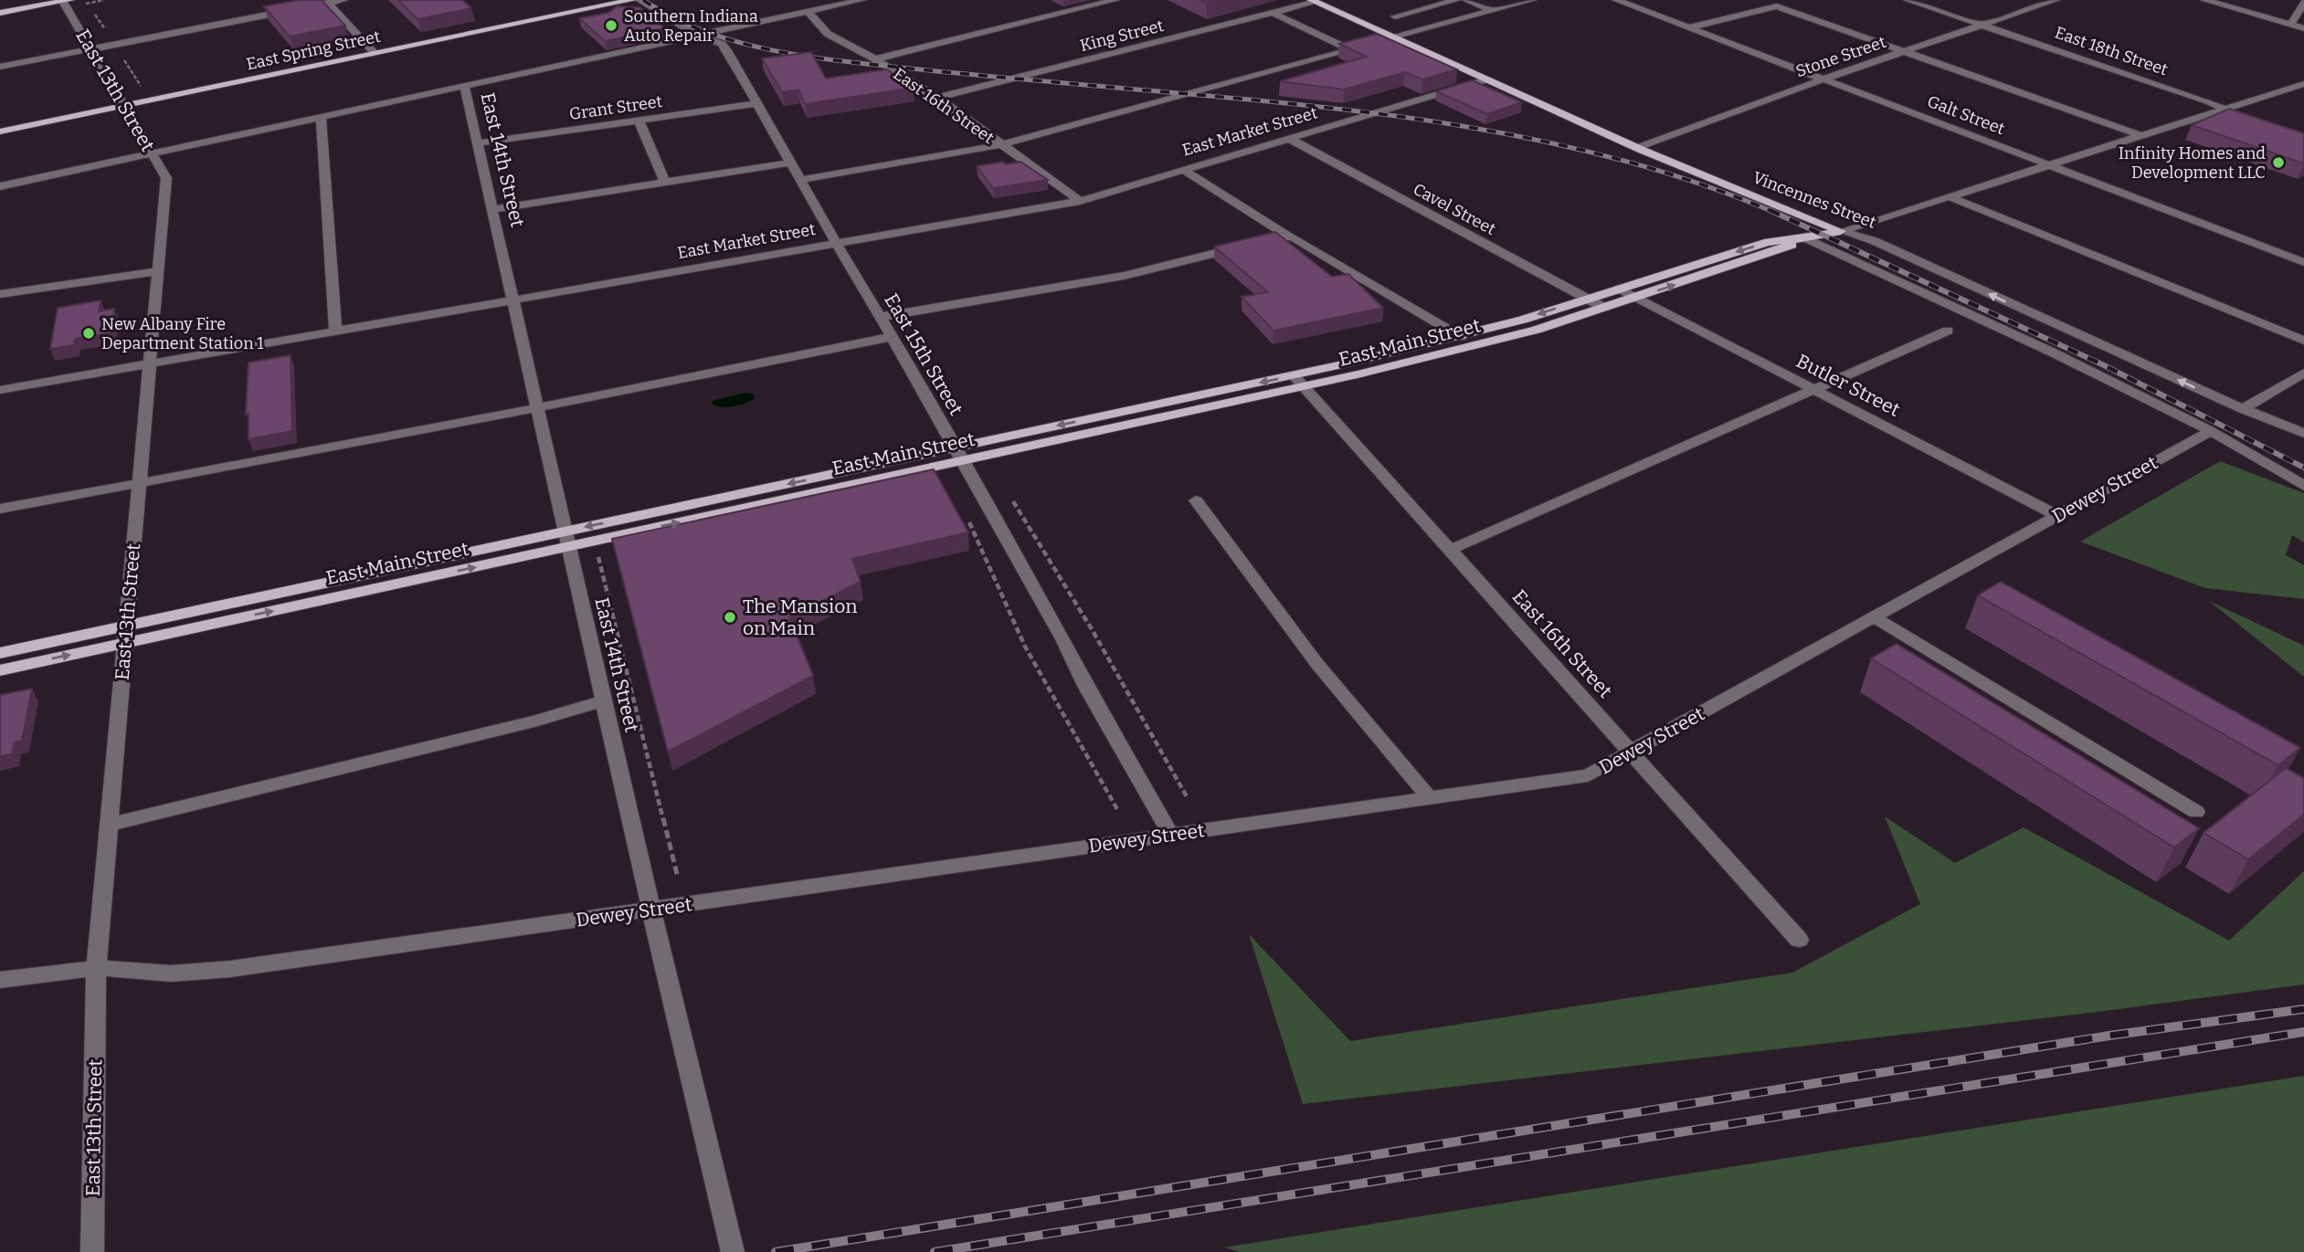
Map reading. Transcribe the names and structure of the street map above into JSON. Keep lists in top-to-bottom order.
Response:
{
  "streets": {
    "main road": ["East Spring Street", "Vincennes Street", "East Main Street"],
    "street": [
      "King Street",
      "East 18th Street",
      "Stone Street",
      "East 13th Street",
      "East 16th Street",
      "Grant Street",
      "Galt Street",
      "East Market Street",
      "East 14th Street",
      "Cavel Street",
      "East 15th Street",
      "Butler Street",
      "Dewey Street"
    ]
  },
  "crossings": [
    ["King Street", "East 16th Street"],
    ["King Street", "Vincennes Street"],
    ["East Spring Street", "East 13th Street"],
    ["East 18th Street", "Stone Street"],
    ["Stone Street", "Galt Street"],
    ["Stone Street", "Vincennes Street"],
    ["East 13th Street", "East Market Street"],
    ["East 13th Street", "East Main Street"],
    ["East 13th Street", "Dewey Street"],
    ["East 16th Street", "East Market Street"],
    ["East 16th Street", "East Main Street"],
    ["East 16th Street", "Dewey Street"],
    ["Grant Street", "East 14th Street"],
    ["Grant Street", "East 15th Street"],
    ["East Market Street", "East 14th Street"],
    ["East Market Street", "Vincennes Street"],
    ["East Market Street", "Cavel Street"],
    ["East Market Street", "East 15th Street"],
    ["East 14th Street", "East Main Street"],
    ["East 14th Street", "Dewey Street"],
    ["Vincennes Street", "East Main Street"],
    ["Cavel Street", "East Main Street"],
    ["East Main Street", "East 15th Street"],
    ["East Main Street", "Butler Street"],
    ["East 15th Street", "Dewey Street"],
    ["Butler Street", "Dewey Street"]
  ],
  "one_way": ["Vincennes Street"],
  "places": [
    "Southern Indiana Auto Repair",
    "Infinity Homes and Development LLC",
    "New Albany Fire Department Station 1",
    "The Mansion on Main"
  ]
}
